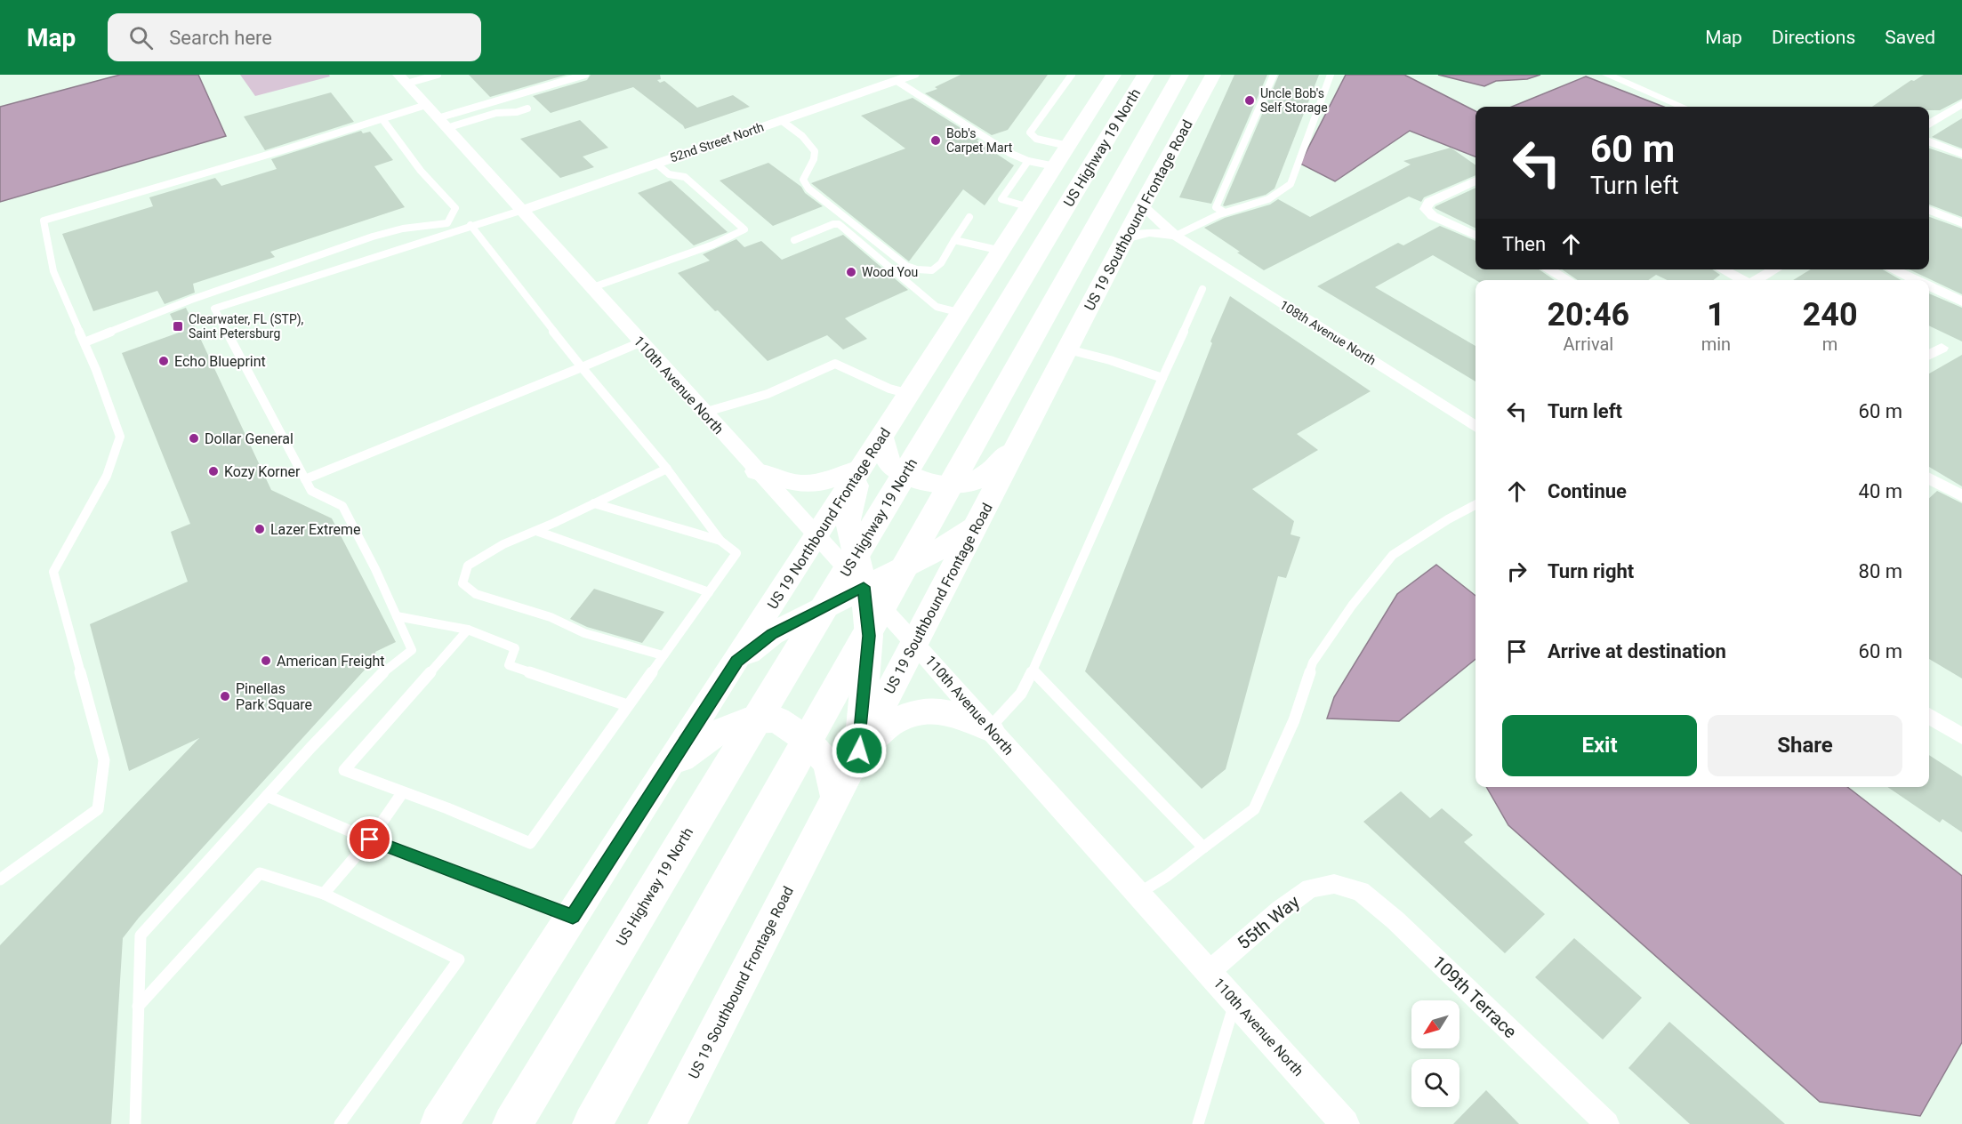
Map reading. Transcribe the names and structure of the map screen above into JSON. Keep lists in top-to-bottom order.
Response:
{
  "streets": {
    "highway": ["US Highway 19 North"],
    "main road": ["US 19 Southbound Frontage Road", "US 19 Northbound Frontage Road"],
    "street": [
      "52nd Street North",
      "108th Avenue North",
      "110th Avenue North",
      "55th Way",
      "109th Terrace"
    ]
  },
  "crossings": [
    ["52nd Street North", "110th Avenue North"],
    ["US 19 Southbound Frontage Road", "108th Avenue North"],
    ["US 19 Southbound Frontage Road", "110th Avenue North"],
    ["110th Avenue North", "US 19 Northbound Frontage Road"],
    ["110th Avenue North", "55th Way"],
    ["55th Way", "109th Terrace"]
  ],
  "places": {
    "other": [
      "Uncle Bob's Self Storage",
      "Bob's Carpet Mart",
      "Wood You",
      "Echo Blueprint",
      "Dollar General",
      "Kozy Korner",
      "Lazer Extreme",
      "American Freight",
      "Pinellas Park Square"
    ],
    "transit": ["Clearwater, FL (STP), Saint Petersburg"]
  },
  "north": "bottom left",
  "page": {
    "header": "Map",
    "search": "Search here",
    "nav": ["Map", "Directions", "Saved"],
    "turn": ["60 m", "Turn left"],
    "then": "Then",
    "eta": [
      "20:46",
      "Arrival",
      "1",
      "min",
      "240",
      "m"
    ],
    "list": [
      {
        "name": "Turn left",
        "value": "60 m"
      },
      {
        "name": "Continue",
        "value": "40 m"
      },
      {
        "name": "Turn right",
        "value": "80 m"
      },
      {
        "name": "Arrive at destination",
        "value": "60 m"
      }
    ],
    "buttons": ["Exit", "Share"]
  }
}
